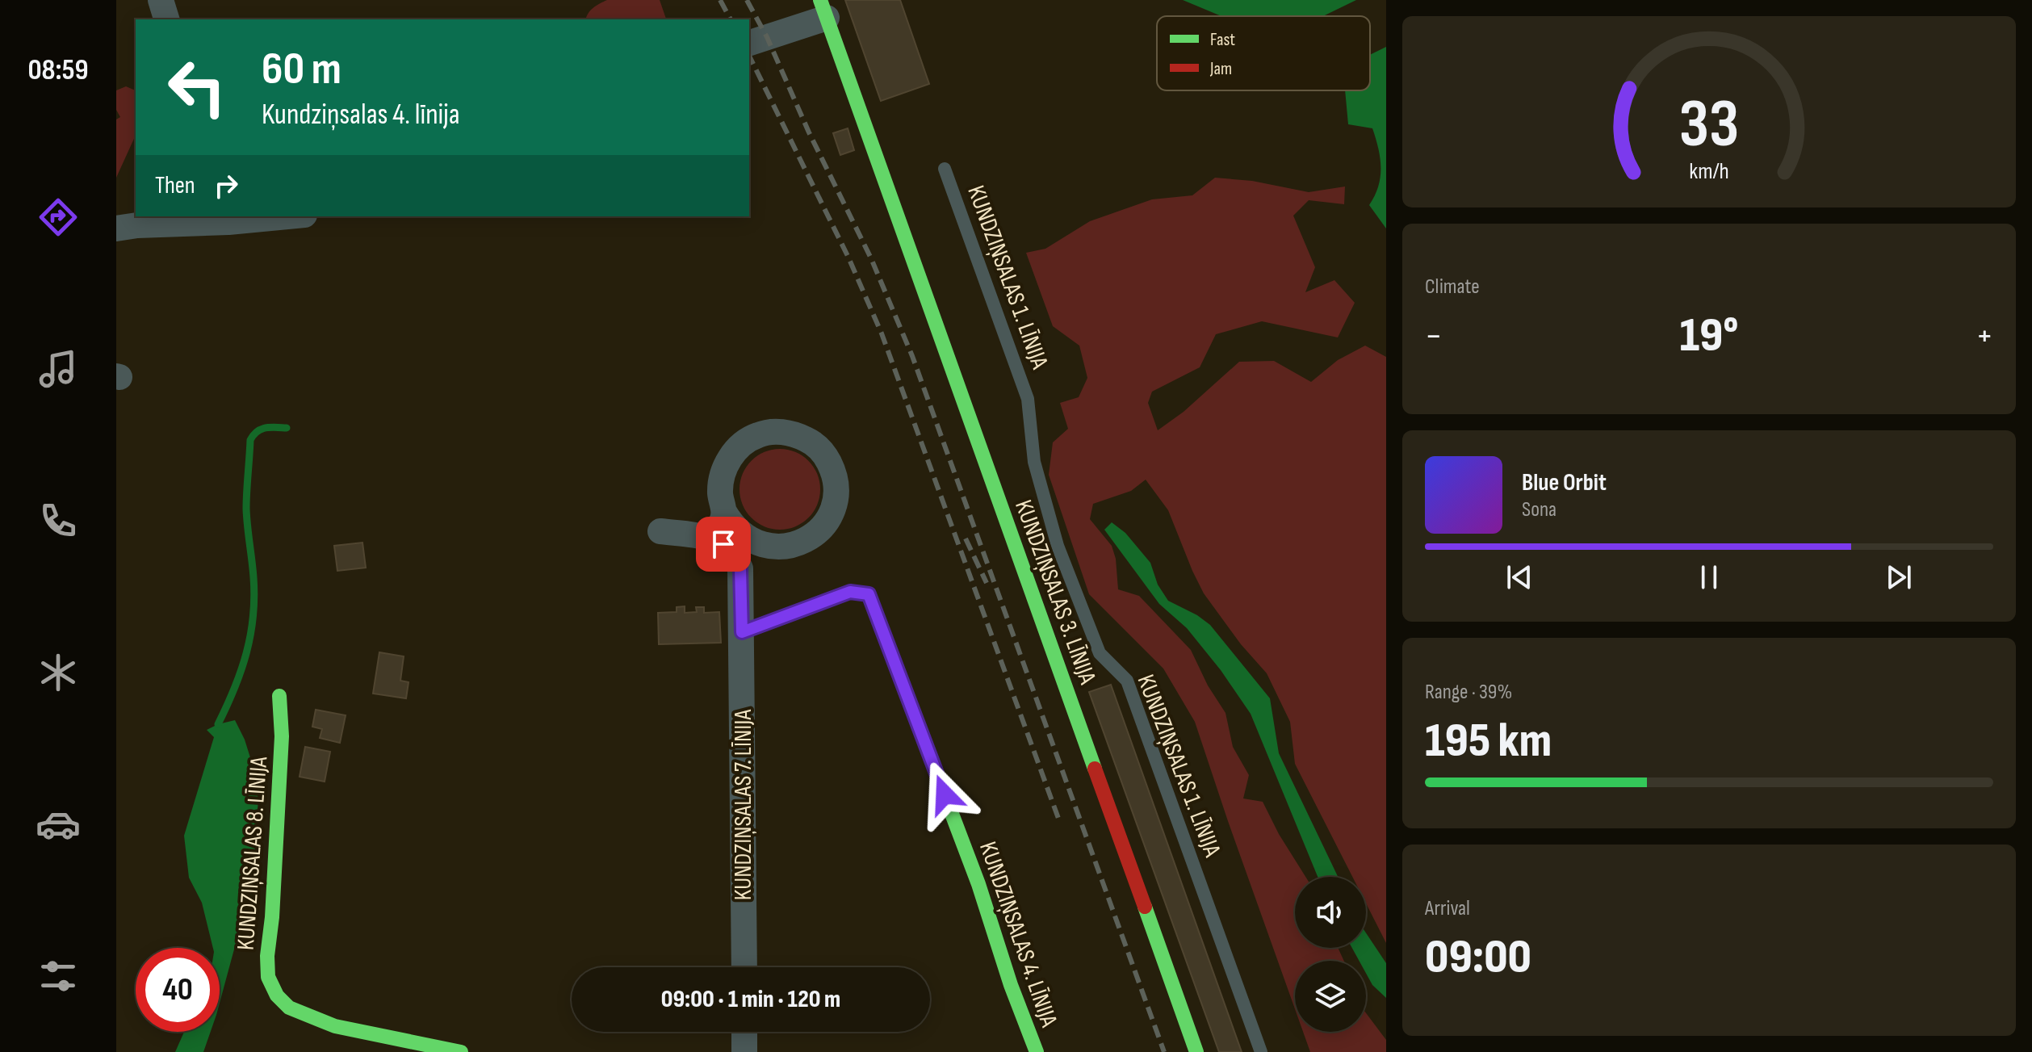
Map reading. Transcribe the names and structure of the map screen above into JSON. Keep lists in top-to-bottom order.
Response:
{
  "streets": {
    "street": [
      "KUNDZIŅSALAS 3. LĪNIJA",
      "KUNDZIŅSALAS 7. LĪNIJA",
      "KUNDZIŅSALAS 8. LĪNIJA",
      "KUNDZIŅSALAS 4. LĪNIJA"
    ],
    "lane": ["KUNDZIŅSALAS 1. LĪNIJA"]
  },
  "crossings": [
    ["KUNDZIŅSALAS 7. LĪNIJA", "KUNDZIŅSALAS 4. LĪNIJA"]
  ],
  "legend": ["Fast", "Jam"],
  "page": {
    "tabs": "08:59",
    "turn": ["60 m", "Kundziņsalas 4. līnija"],
    "then": "Then",
    "tile": [
      "Climate",
      ["Range · 39%", "195 km"],
      ["Arrival", "09:00"]
    ],
    "heat": ["−", "19°", "+"],
    "song": ["Blue Orbit", "Sona"],
    "limit": "40",
    "trip": "09:00 · 1 min · 120 m",
    "gauge": ["33", "km/h"]
  }
}
